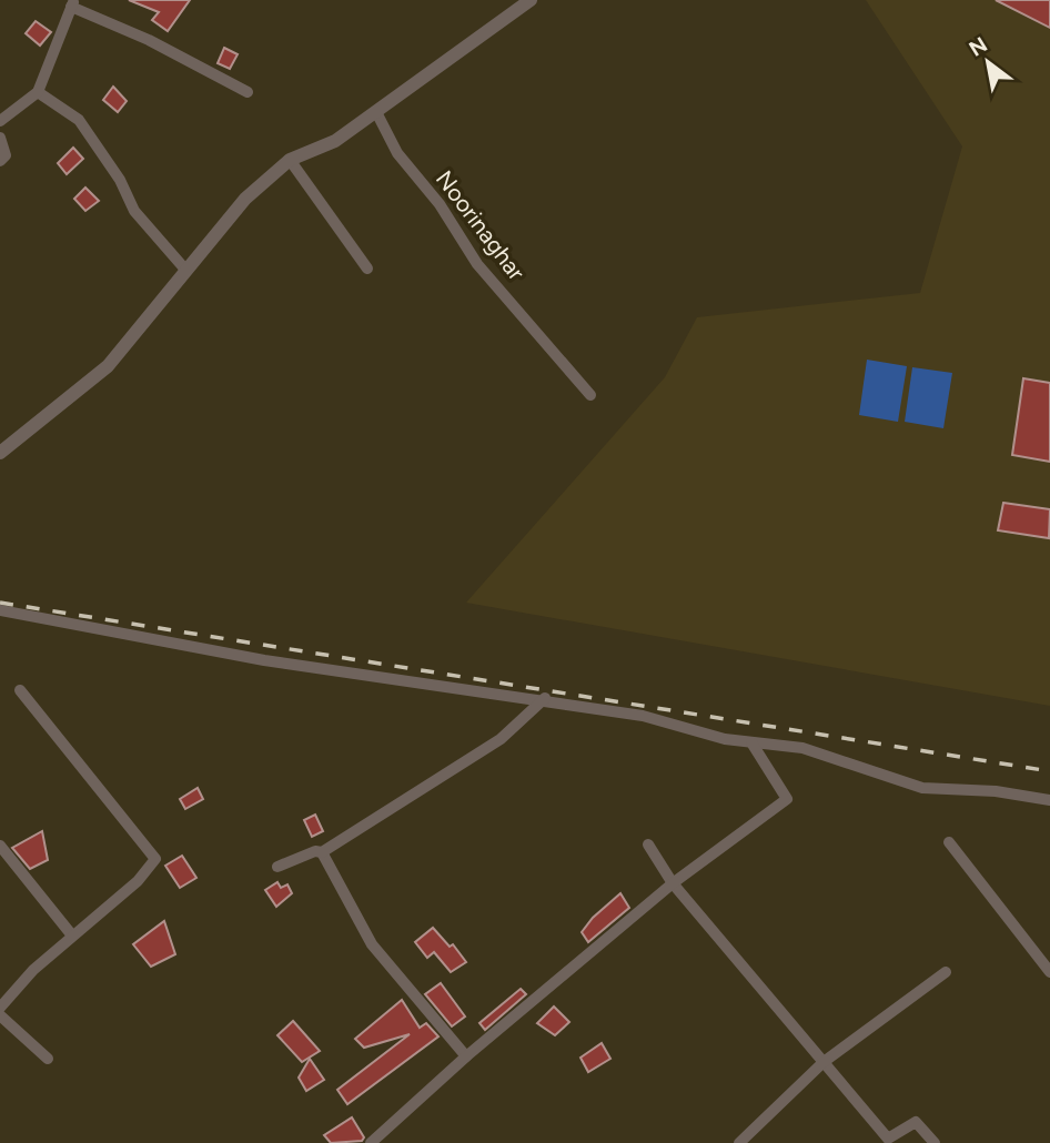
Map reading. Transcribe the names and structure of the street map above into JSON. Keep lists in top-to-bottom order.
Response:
{
  "streets": {
    "street": ["Noorinaghar"]
  },
  "north": "top left"
}
